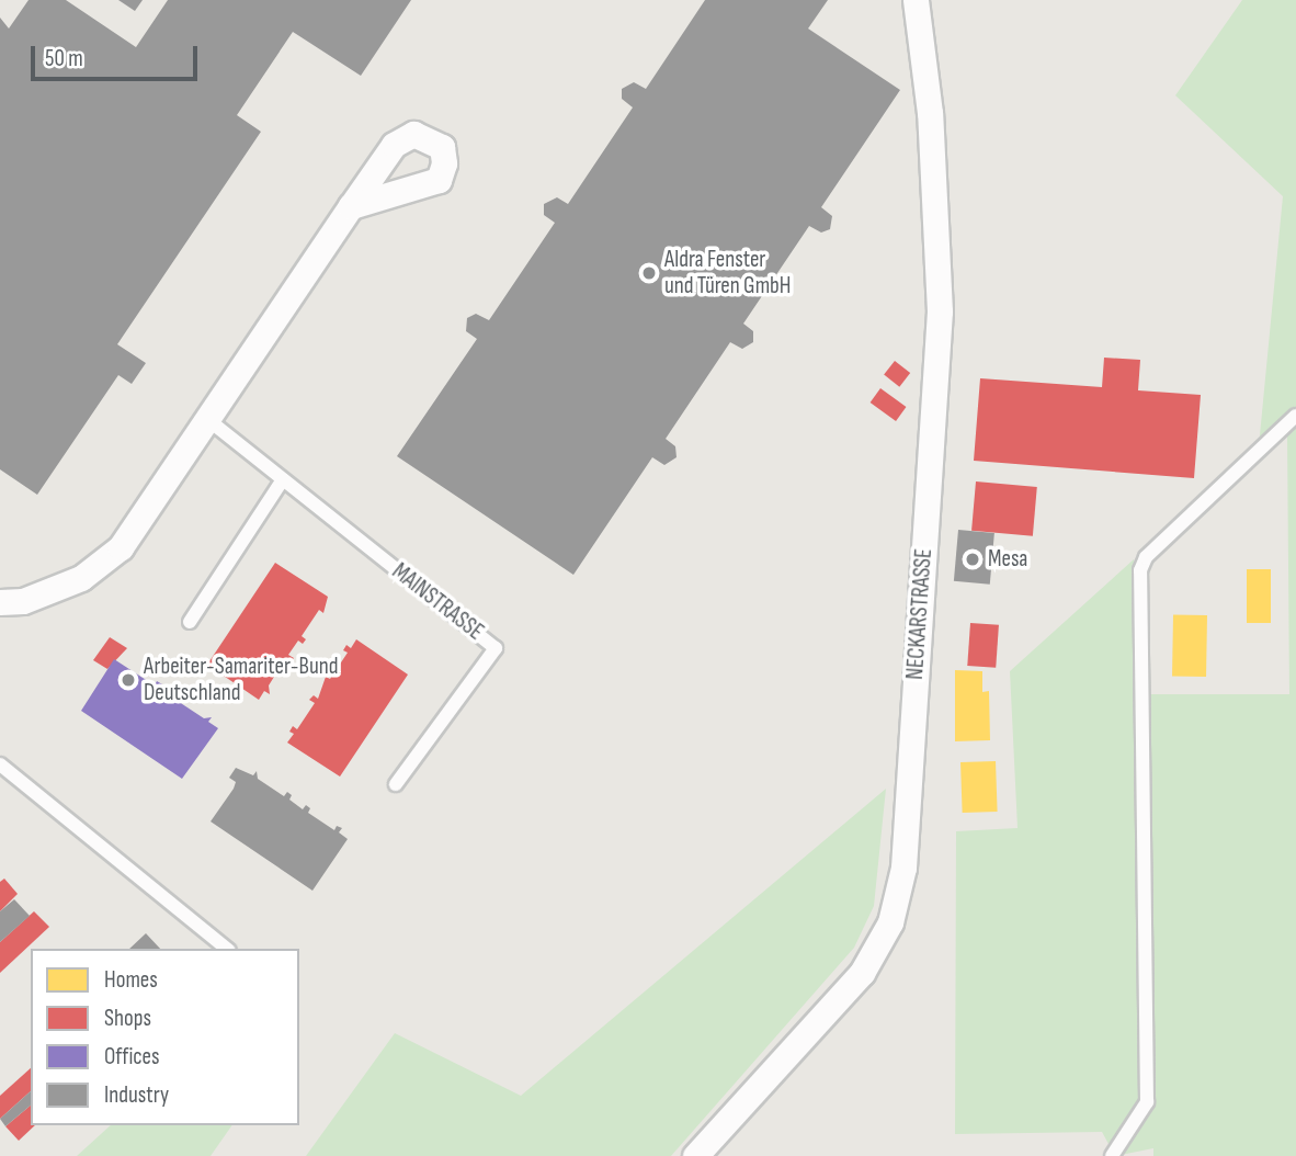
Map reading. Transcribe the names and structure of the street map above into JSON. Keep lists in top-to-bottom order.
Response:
{
  "streets": {
    "street": ["NECKARSTRASSE"],
    "lane": ["MAINSTRASSE"]
  },
  "places": ["Aldra Fenster und Türen GmbH", "Mesa", "Arbeiter-Samariter-Bund Deutschland"],
  "legend": [
    "Homes",
    "Shops",
    "Offices",
    "Industry"
  ],
  "scale_bar": "50 m"
}
